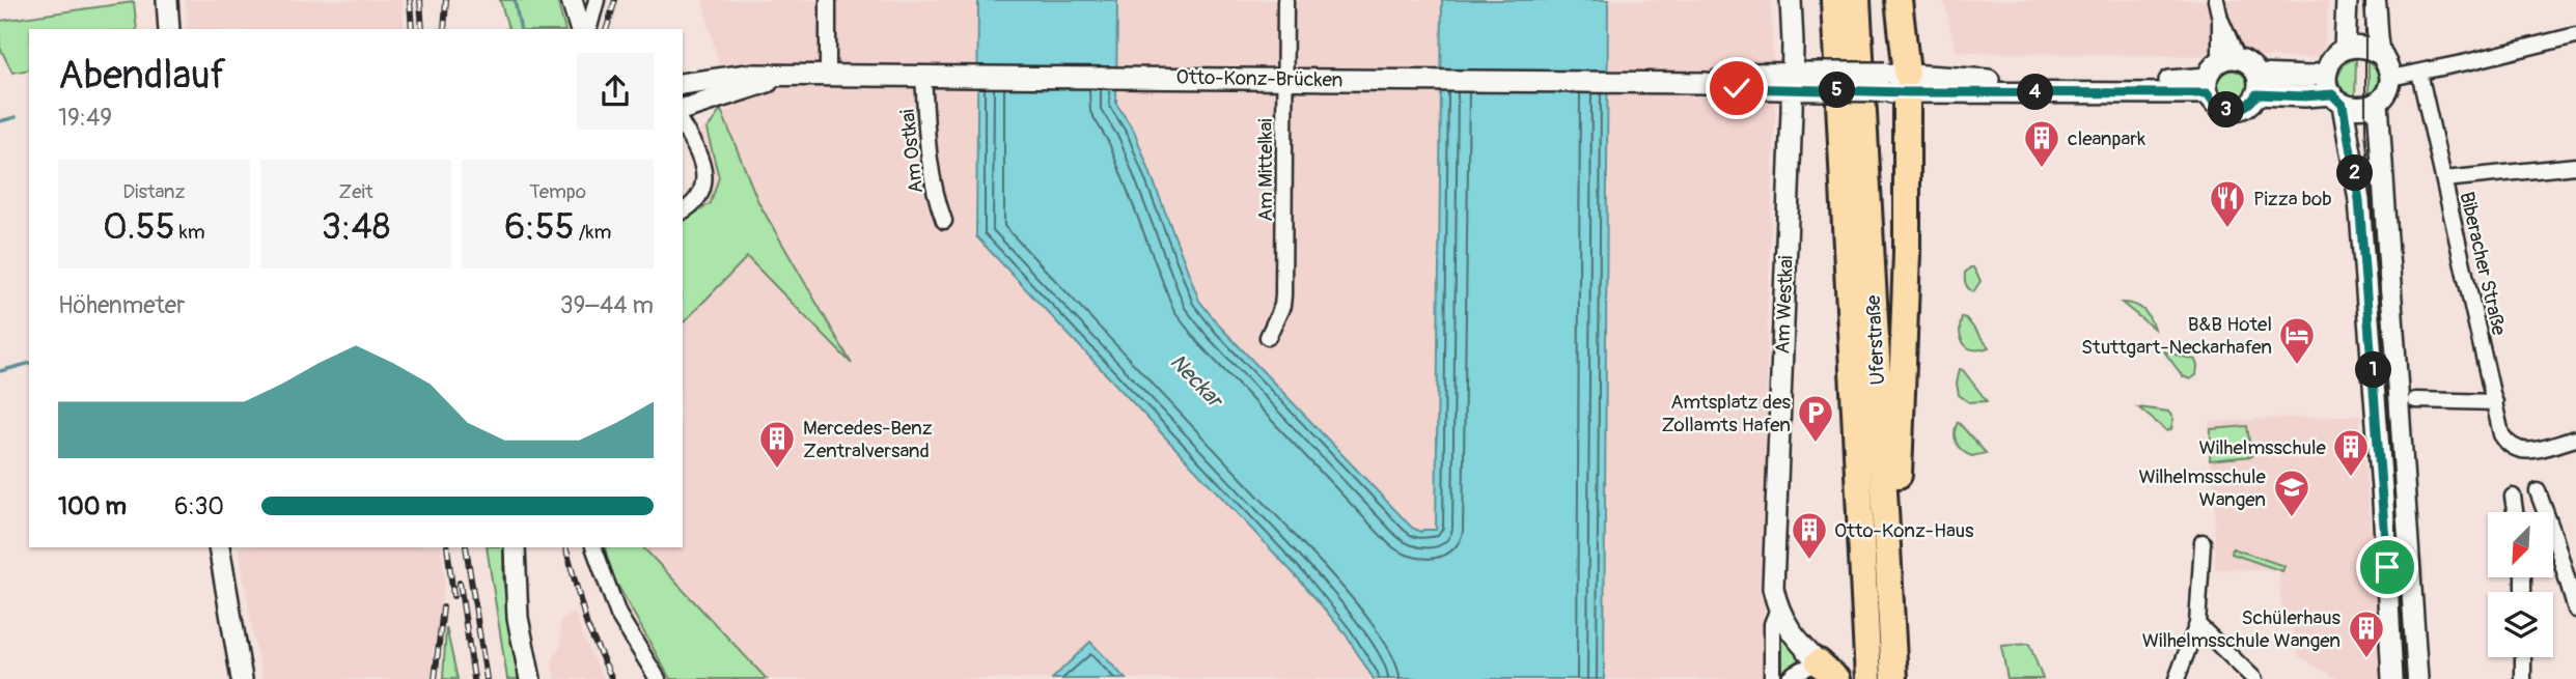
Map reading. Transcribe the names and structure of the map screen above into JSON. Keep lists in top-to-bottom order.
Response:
{
  "streets": {
    "highway": ["Uferstraße"],
    "street": [
      "Otto-Konz-Brücken",
      "Am Ostkai",
      "Am Mittelkai",
      "Biberacher Straße",
      "Am Westkai"
    ]
  },
  "crossings": [
    ["Otto-Konz-Brücken", "Am Ostkai"],
    ["Otto-Konz-Brücken", "Am Mittelkai"],
    ["Otto-Konz-Brücken", "Am Westkai"]
  ],
  "water": ["Neckar"],
  "places": {
    "building": [
      "cleanpark",
      "Mercedes-Benz Zentralversand",
      "Wilhelmsschule",
      "Otto-Konz-Haus",
      "Schülerhaus Wilhelmsschule Wangen"
    ],
    "restaurant": ["Pizza bob"],
    "hotel": ["B&B Hotel Stuttgart-Neckarhafen"],
    "parking": ["Amtsplatz des Zollamts Hafen"],
    "school or university": ["Wilhelmsschule Wangen"]
  },
  "north": "bottom left",
  "page": {
    "heading": ["Abendlauf", "19:49"],
    "pins": [
      "5",
      "4",
      "3",
      "2",
      "1"
    ],
    "stats": [
      ["Distanz", "0.55 km"],
      ["Zeit", "3:48"],
      ["Tempo", "6:55 /km"]
    ],
    "chart": ["Höhenmeter", "39–44 m"],
    "list": [
      {
        "name": "100 m",
        "note": "6:30"
      }
    ]
  }
}
